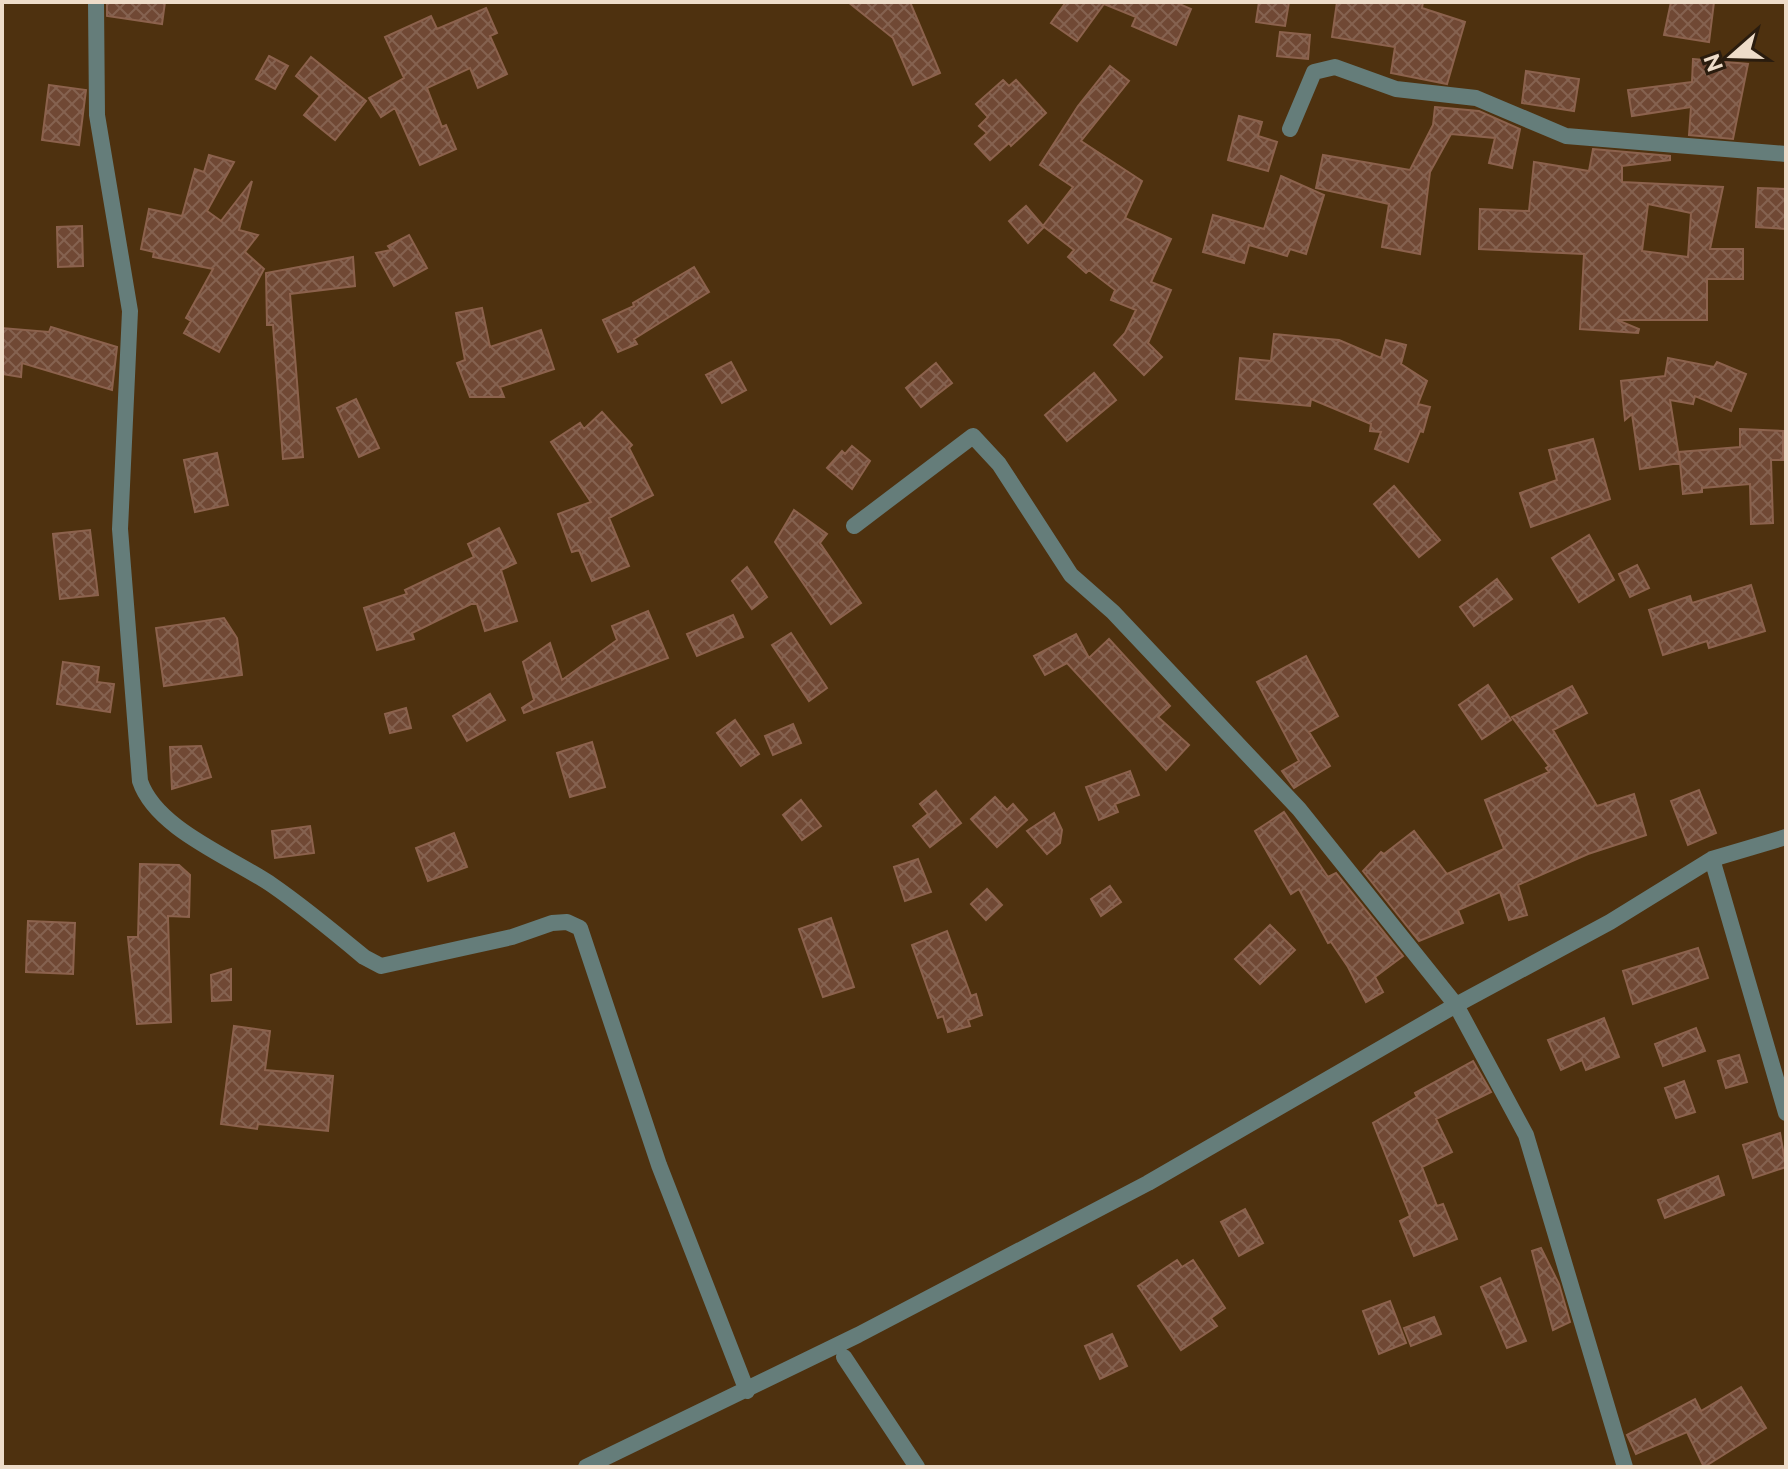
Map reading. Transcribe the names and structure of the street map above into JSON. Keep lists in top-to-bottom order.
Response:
{
  "north": "left"
}
